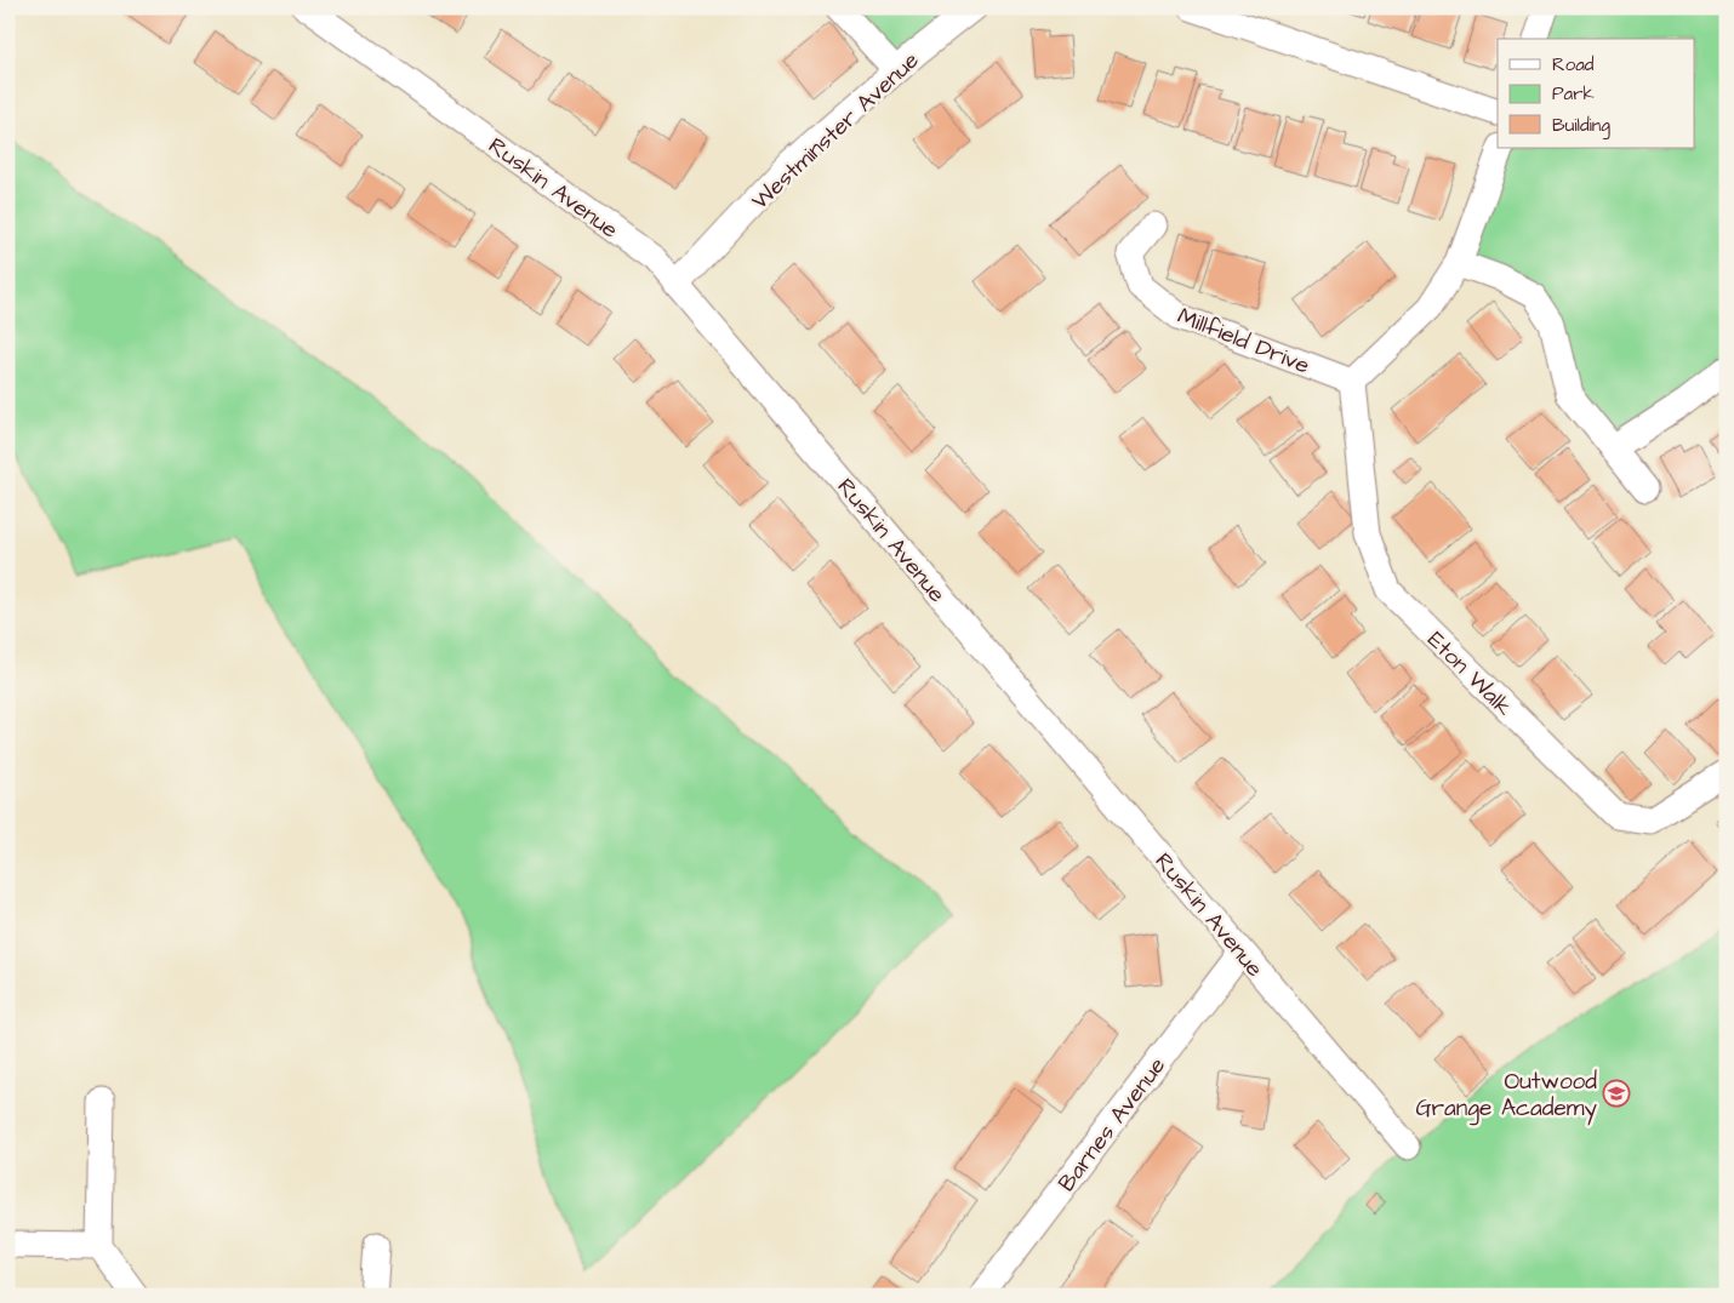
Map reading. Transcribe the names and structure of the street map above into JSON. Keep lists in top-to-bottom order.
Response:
{
  "streets": {
    "street": [
      "Westminster Avenue",
      "Ruskin Avenue",
      "Millfield Drive",
      "Eton Walk",
      "Barnes Avenue"
    ]
  },
  "crossings": [
    ["Westminster Avenue", "Ruskin Avenue"],
    ["Ruskin Avenue", "Barnes Avenue"],
    ["Millfield Drive", "Eton Walk"]
  ],
  "places": {
    "school or university": ["Outwood Grange Academy"]
  },
  "legend": ["Road", "Park", "Building"]
}
